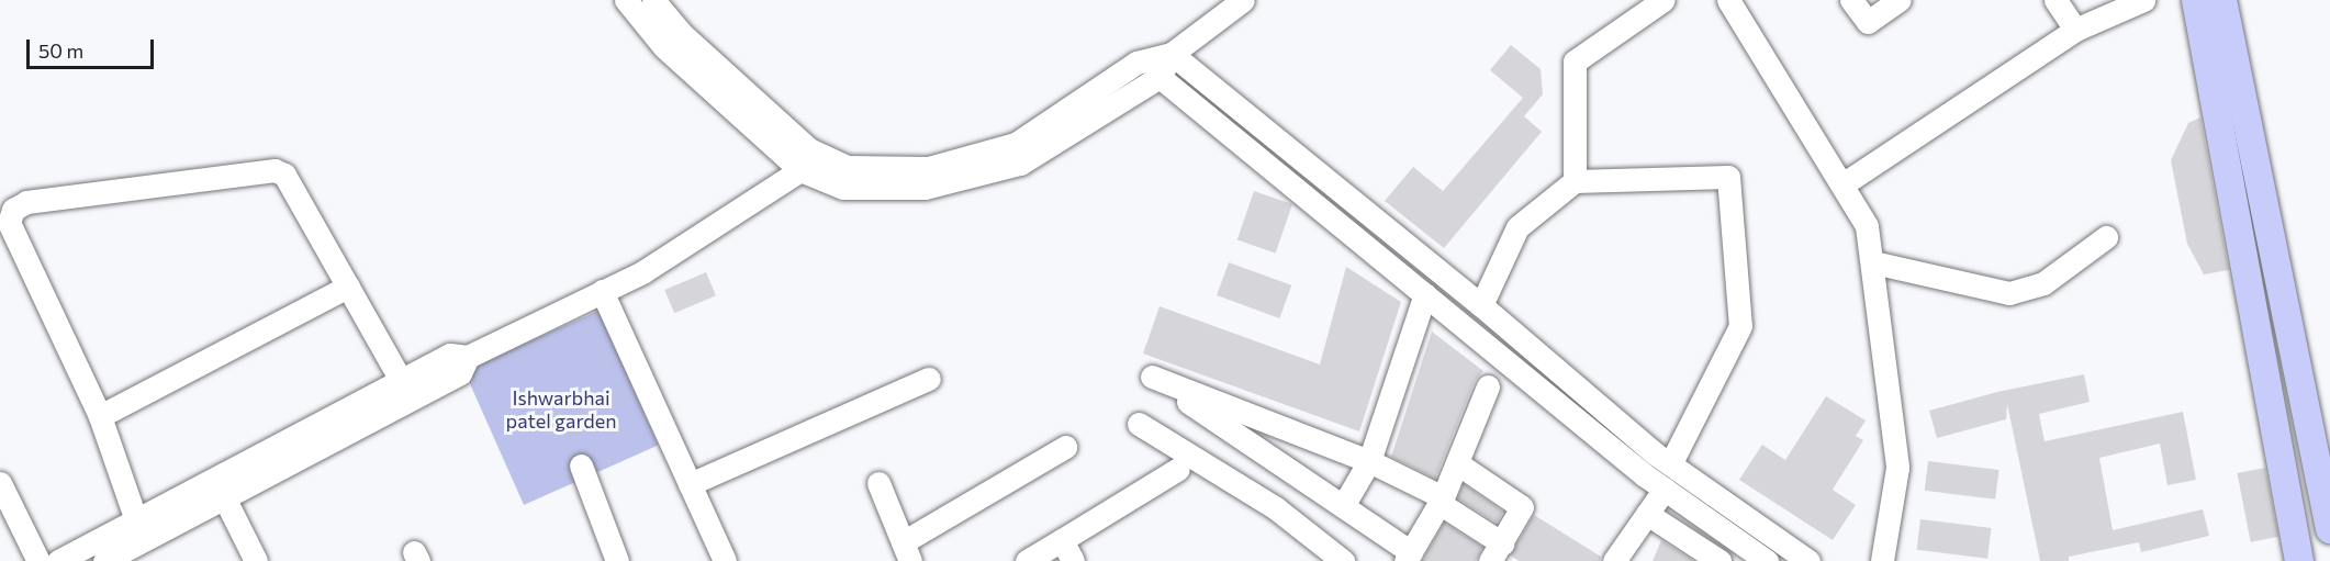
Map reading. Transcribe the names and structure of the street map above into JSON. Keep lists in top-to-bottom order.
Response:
{
  "parks": ["Ishwarbhai patel garden"],
  "scale_bar": "50 m"
}
